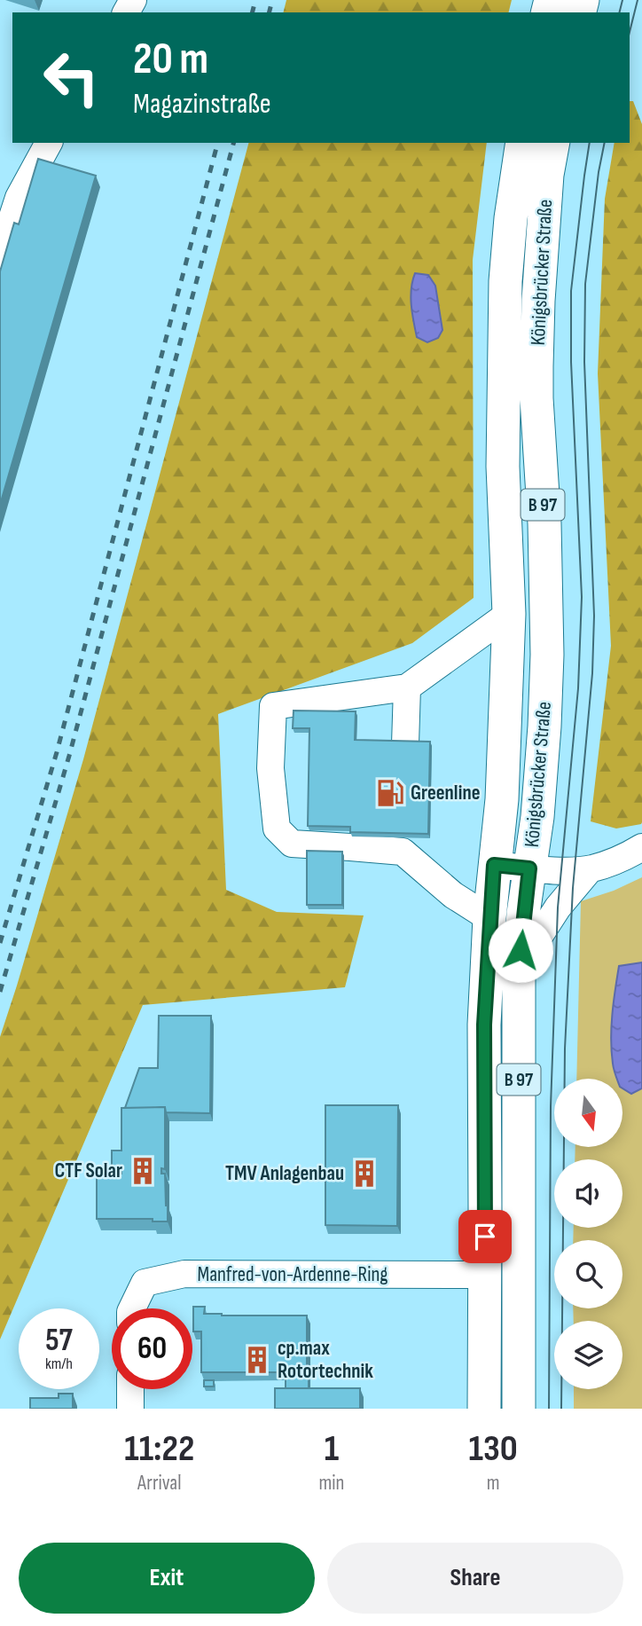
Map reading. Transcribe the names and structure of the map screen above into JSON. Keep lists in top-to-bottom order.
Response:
{
  "streets": {
    "main road": ["Königsbrücker Straße", "B 97"],
    "street": ["Manfred-von-Ardenne-Ring"]
  },
  "crossings": [
    ["Königsbrücker Straße", "Manfred-von-Ardenne-Ring"]
  ],
  "places": {
    "fuel station": ["Greenline"],
    "building": ["CTF Solar", "TMV Anlagenbau", "cp.max Rotortechnik"]
  },
  "north": "bottom",
  "page": {
    "turn": ["20 m", "Magazinstraße"],
    "speed": "57 km/h",
    "limit": "60",
    "eta": [
      "11:22",
      "Arrival",
      "1",
      "min",
      "130",
      "m"
    ],
    "buttons": ["Exit", "Share"]
  }
}
